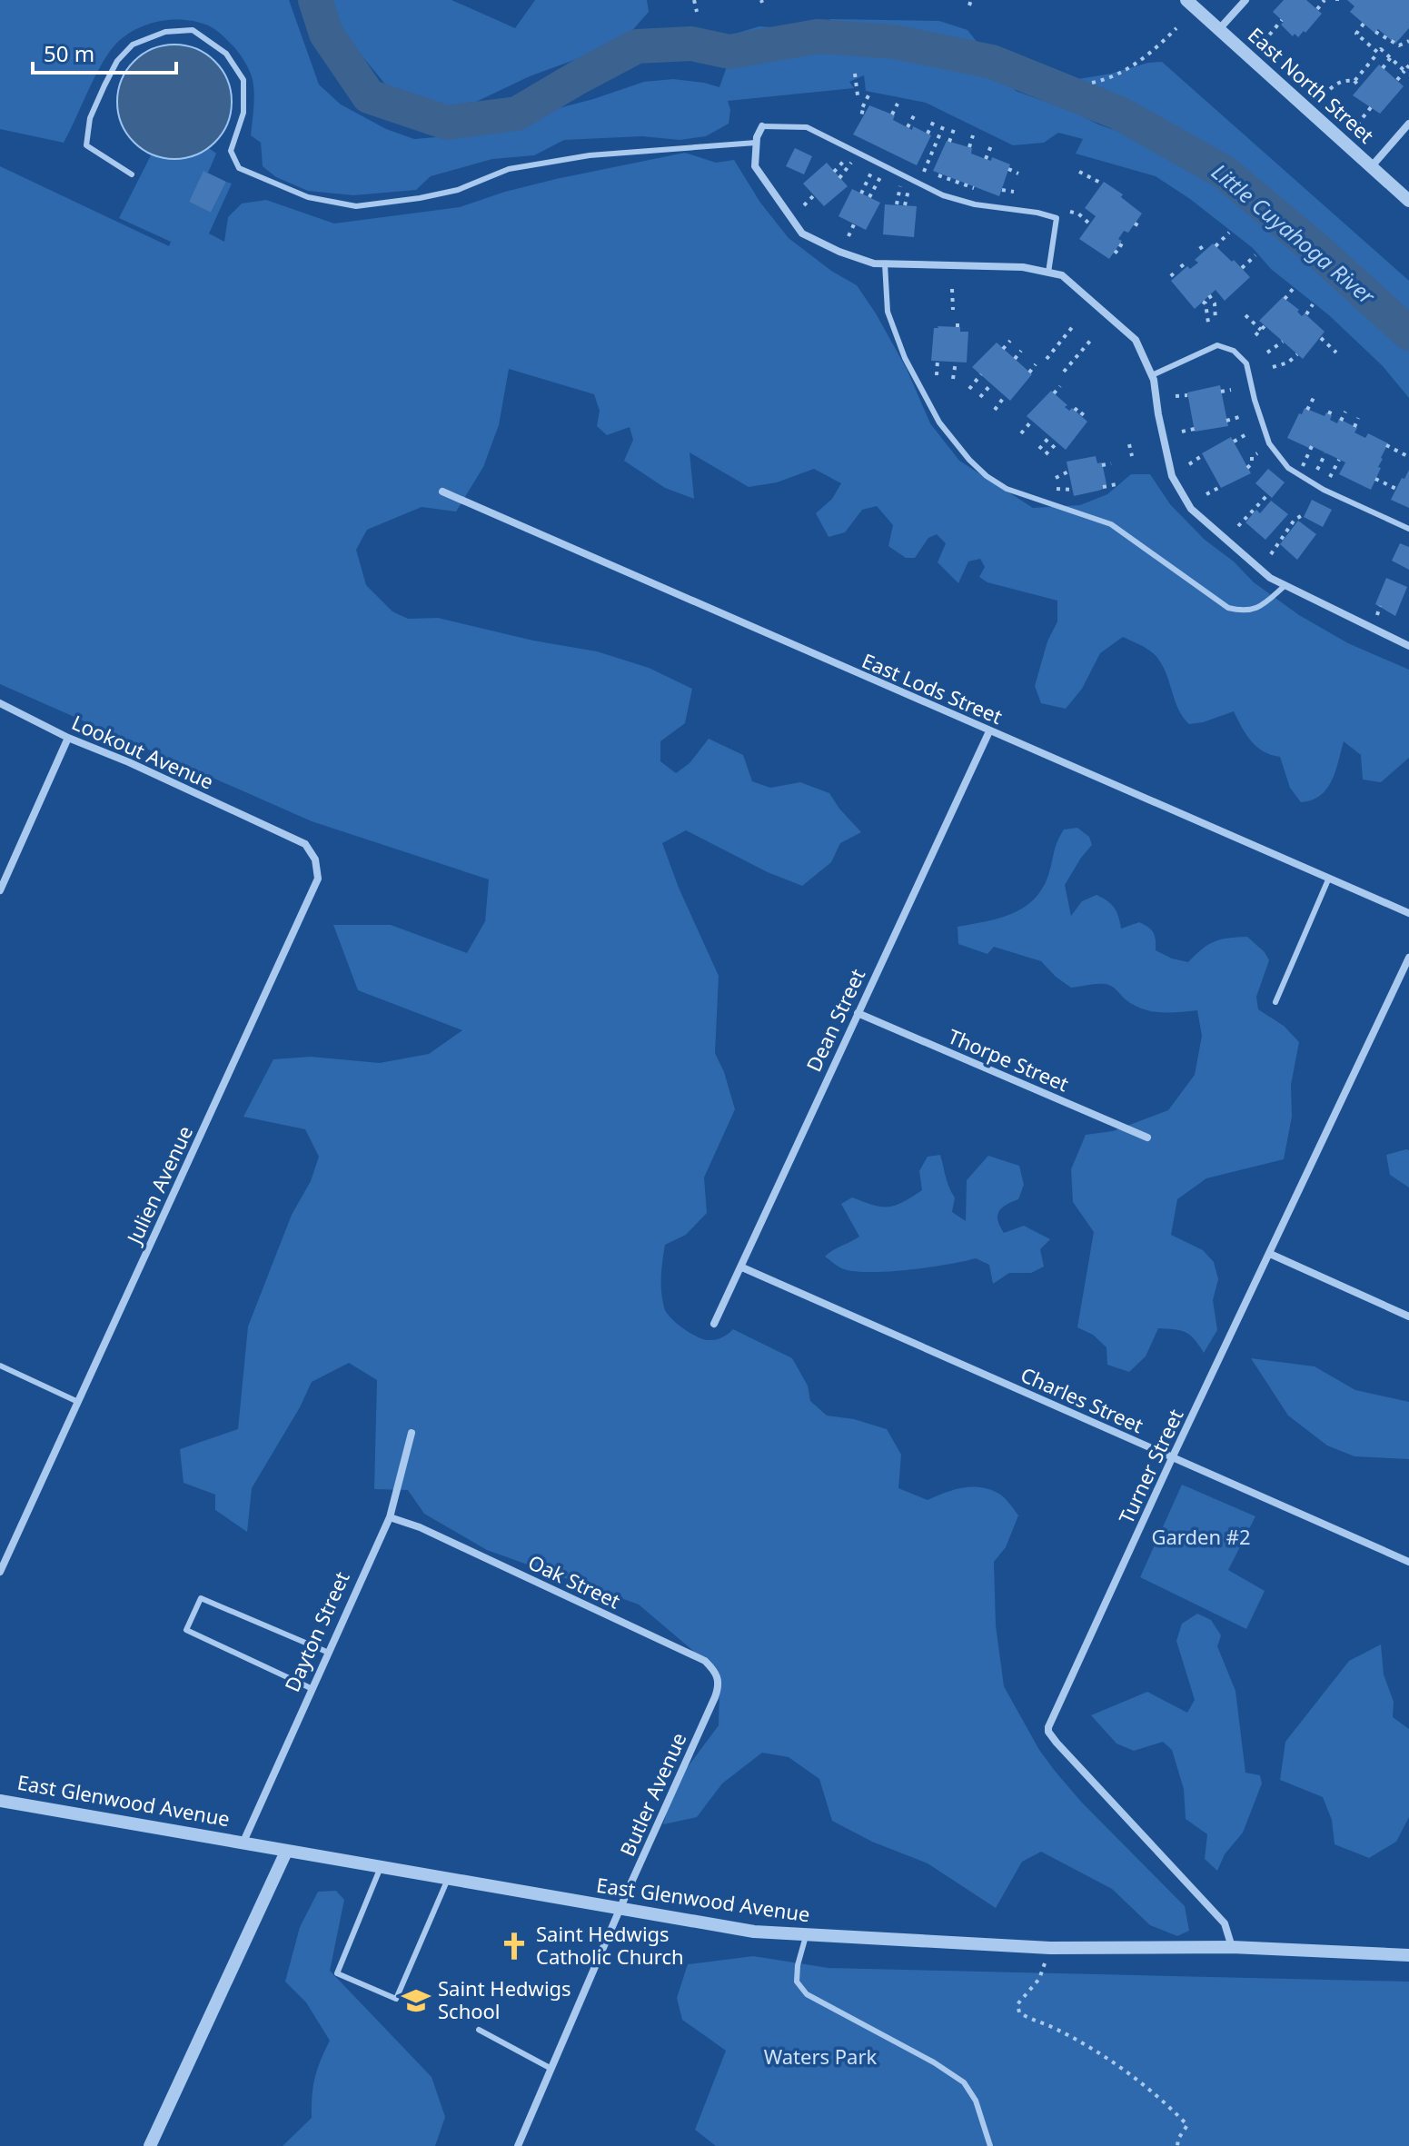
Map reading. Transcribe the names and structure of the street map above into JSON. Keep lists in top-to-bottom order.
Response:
{
  "streets": {
    "street": [
      "East North Street",
      "East Lods Street",
      "Lookout Avenue",
      "Dean Street",
      "Thorpe Street",
      "Julien Avenue",
      "Charles Street",
      "Turner Street",
      "Oak Street",
      "Dayton Street",
      "Butler Avenue",
      "East Glenwood Avenue"
    ]
  },
  "crossings": [
    ["East Lods Street", "Dean Street"],
    ["Lookout Avenue", "Julien Avenue"],
    ["Dean Street", "Thorpe Street"],
    ["Dean Street", "Charles Street"],
    ["Charles Street", "Turner Street"],
    ["Turner Street", "East Glenwood Avenue"],
    ["Oak Street", "Dayton Street"],
    ["Oak Street", "Butler Avenue"],
    ["Dayton Street", "East Glenwood Avenue"],
    ["Butler Avenue", "East Glenwood Avenue"]
  ],
  "water": ["Little Cuyahoga River"],
  "parks": ["Garden #2", "Waters Park"],
  "places": {
    "church": ["Saint Hedwigs Catholic Church"],
    "school or university": ["Saint Hedwigs School"]
  },
  "scale_bar": "50 m"
}
